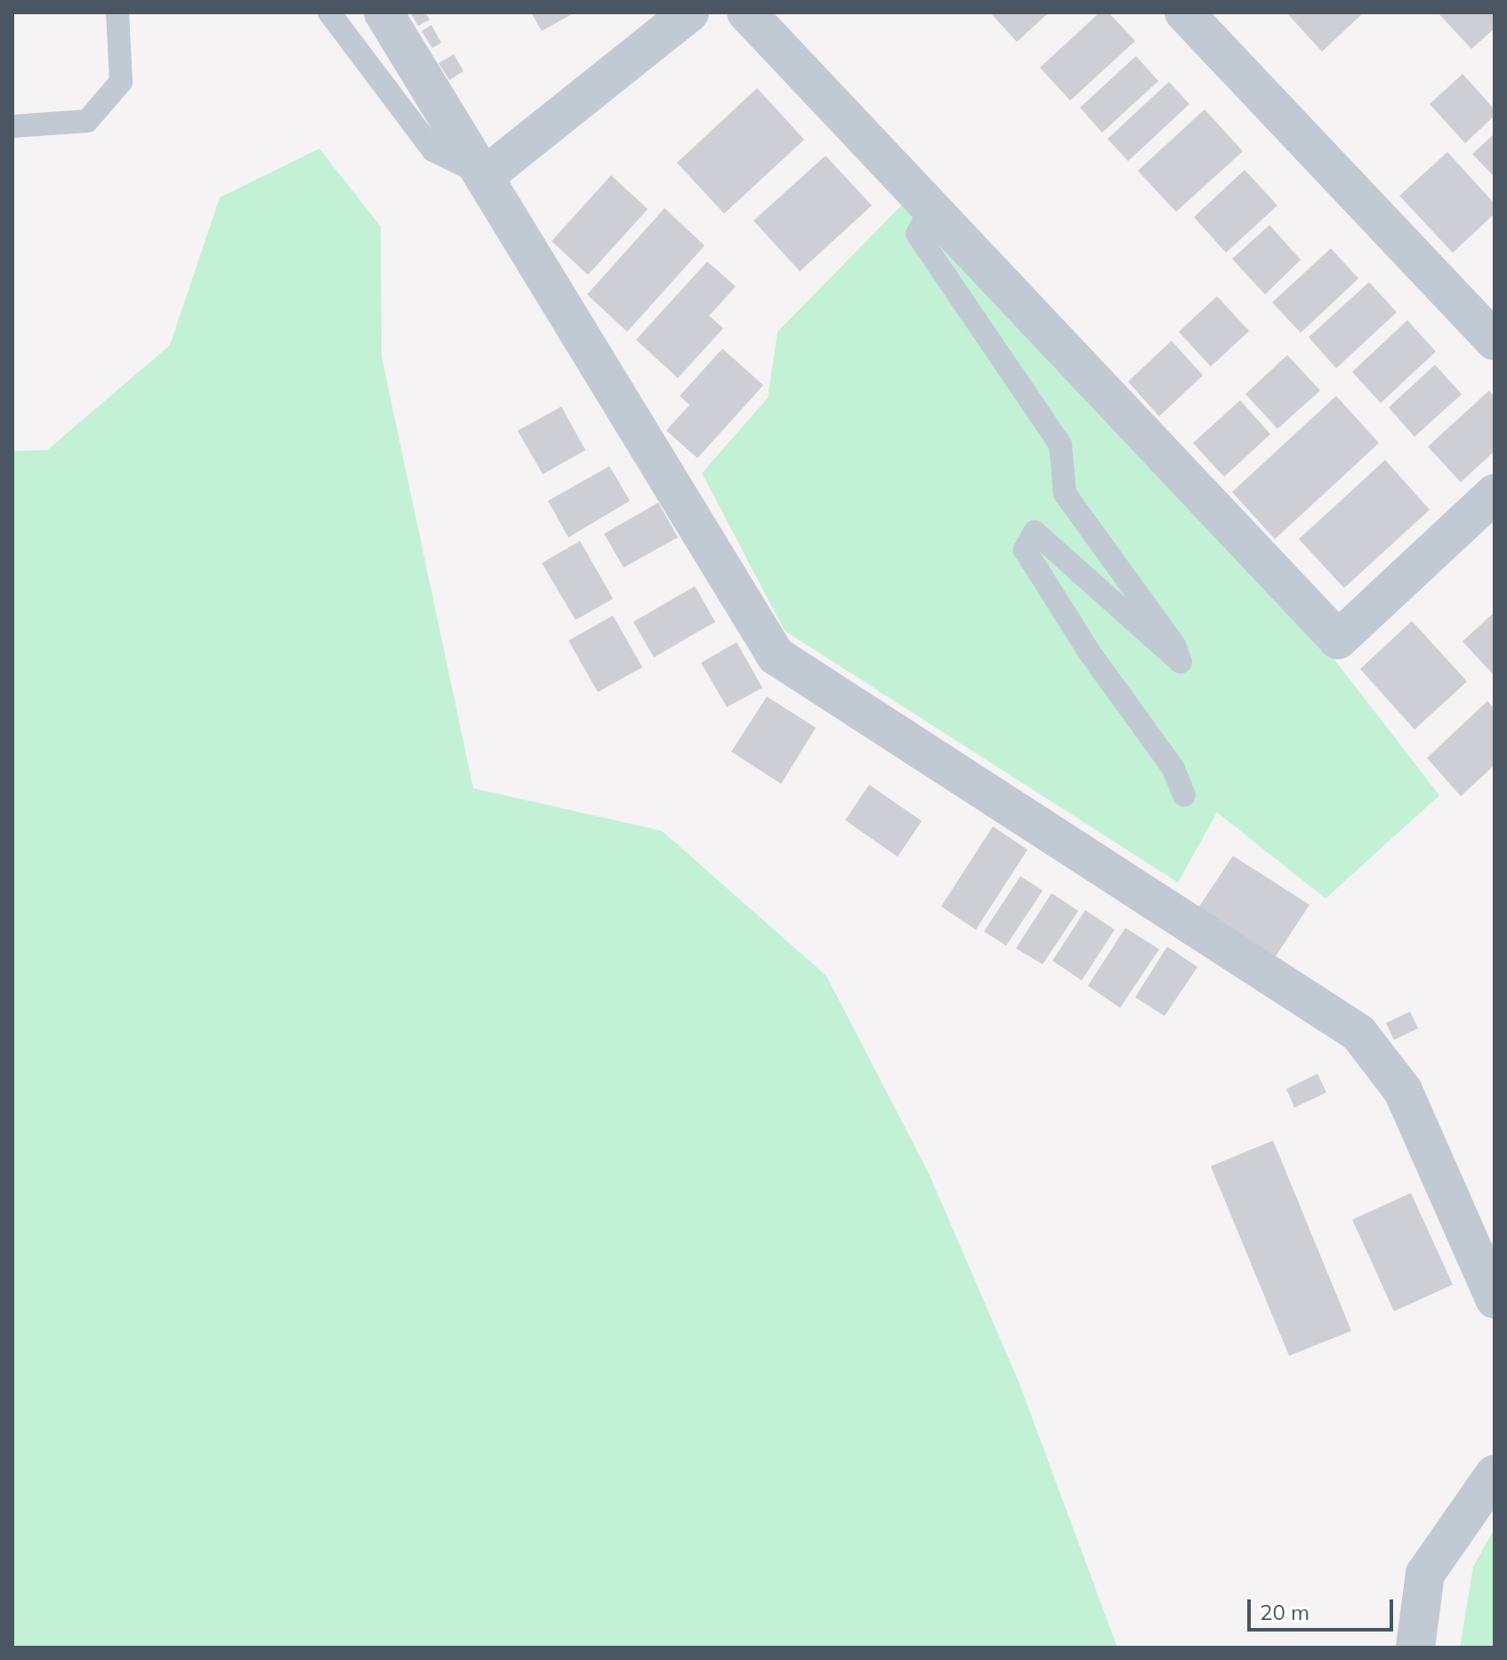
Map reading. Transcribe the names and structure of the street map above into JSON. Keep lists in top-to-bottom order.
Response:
{
  "scale_bar": "20 m"
}
